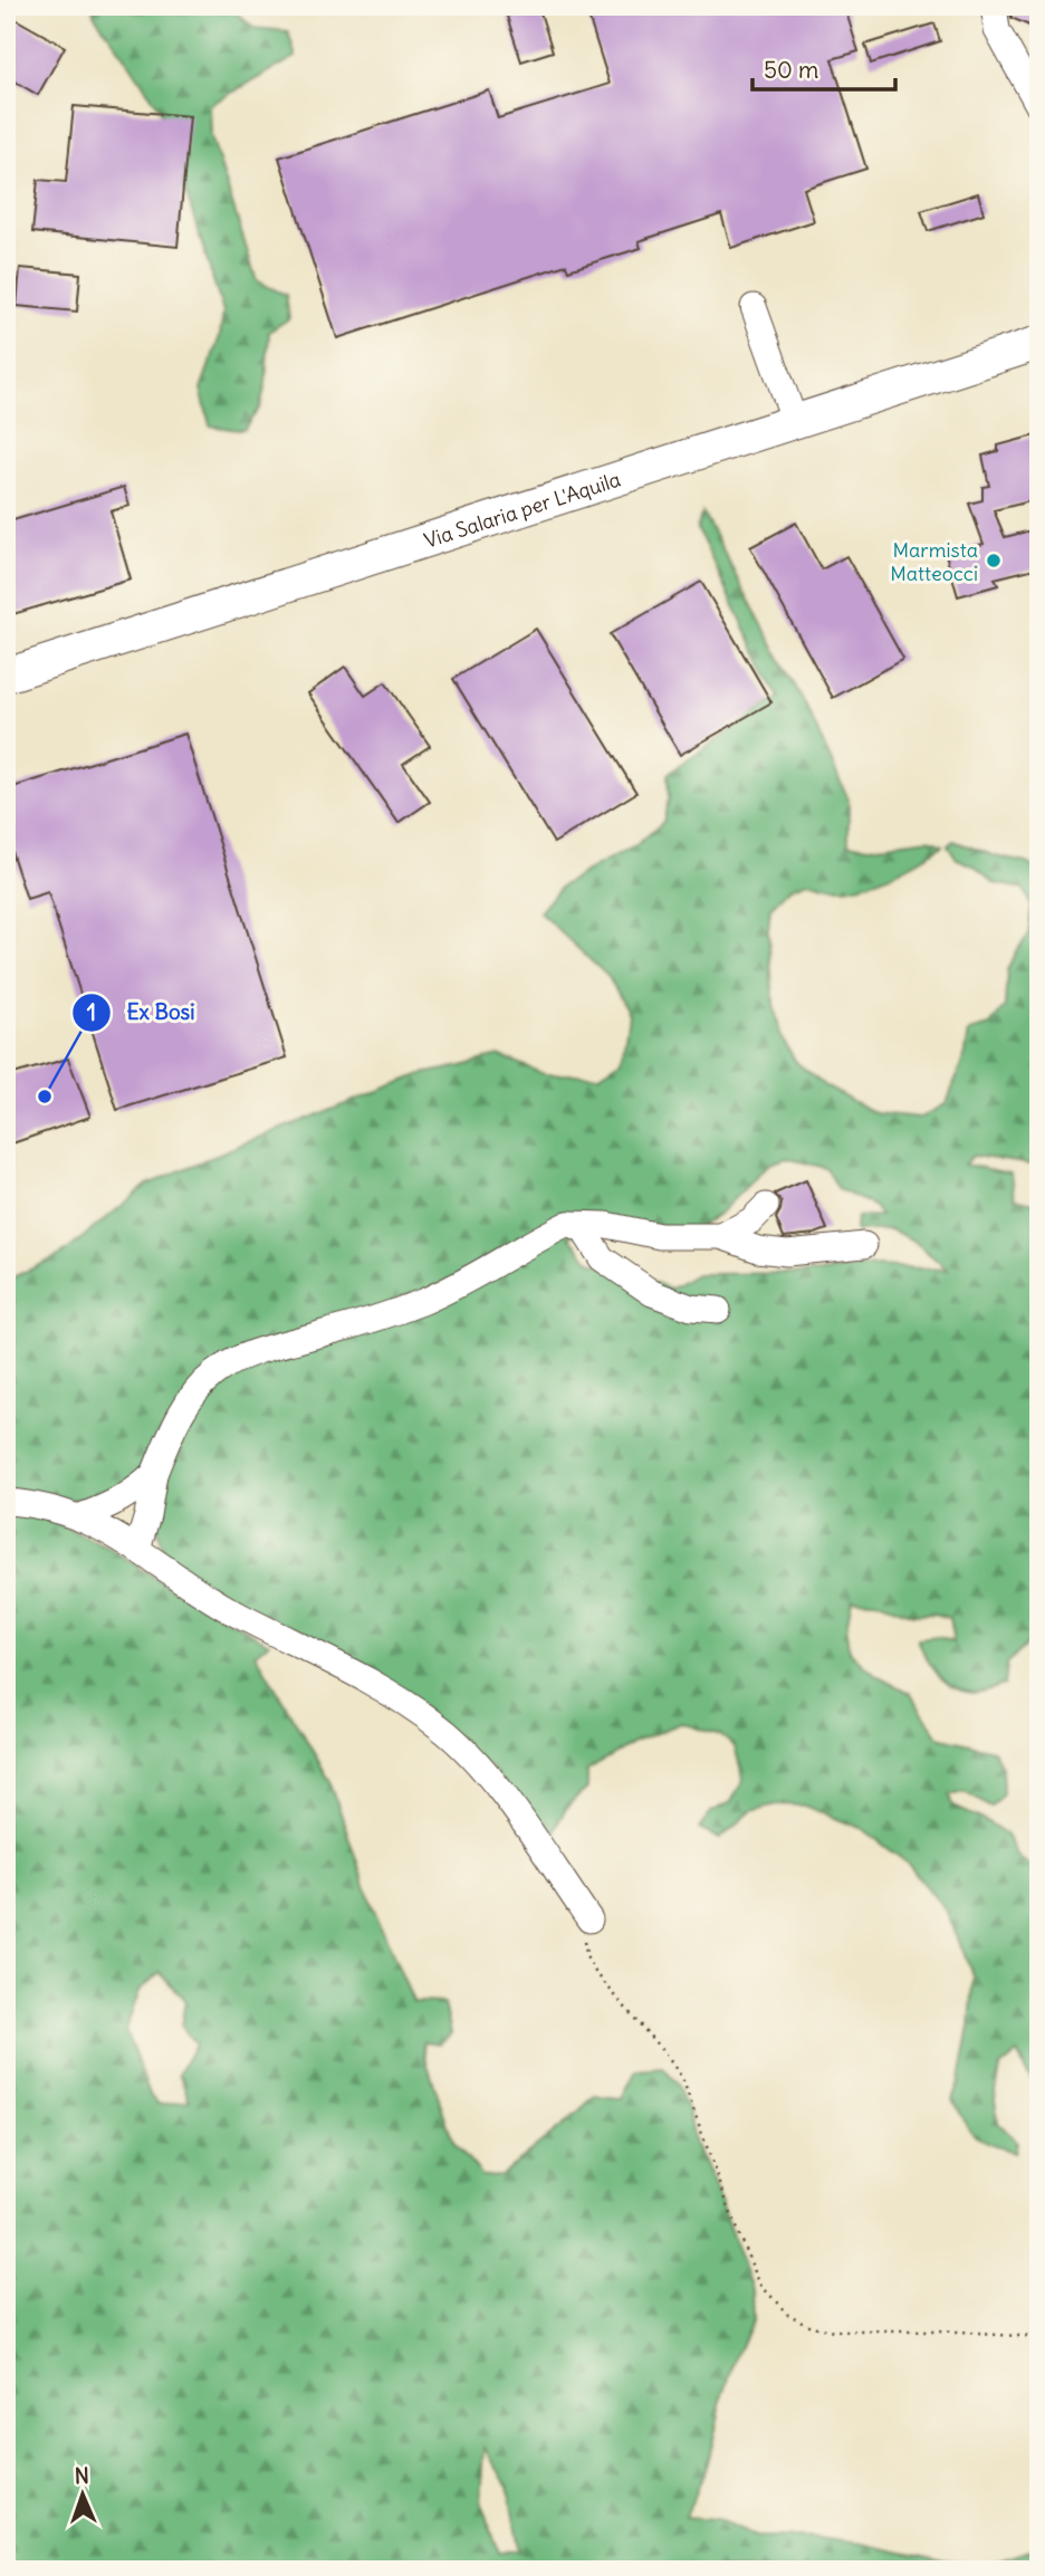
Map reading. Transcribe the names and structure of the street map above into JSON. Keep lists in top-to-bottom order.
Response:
{
  "streets": {
    "main road": ["Via Salaria per L'Aquila"]
  },
  "places": ["Marmista Matteocci", "Ex Bosi"],
  "scale_bar": "50 m",
  "north": "top"
}
